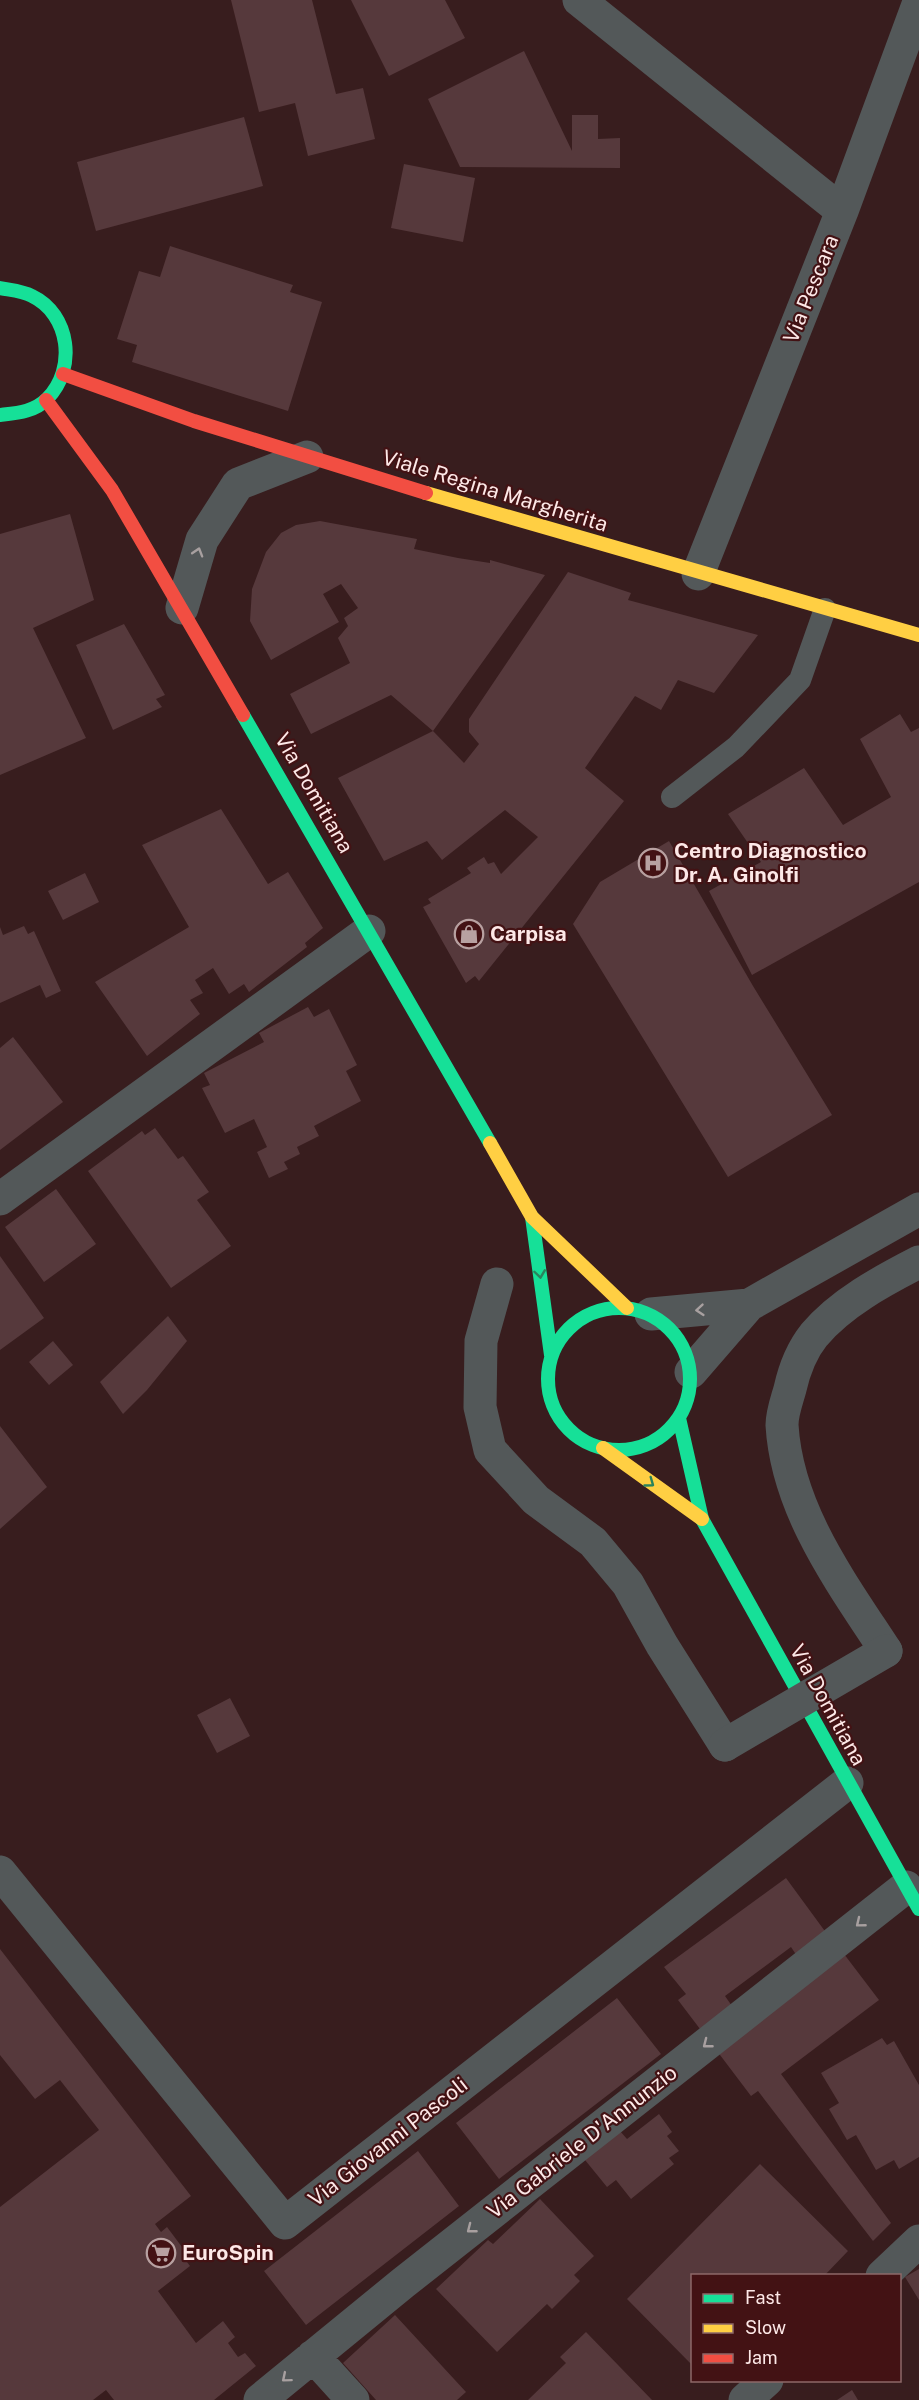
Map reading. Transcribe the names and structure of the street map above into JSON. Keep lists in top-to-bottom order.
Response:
{
  "streets": {
    "main road": ["Viale Regina Margherita", "Via Domitiana"],
    "street": ["Via Pescara", "Via Giovanni Pascoli", "Via Gabriele D'Annunzio"]
  },
  "crossings": [
    ["Via Pescara", "Viale Regina Margherita"],
    ["Via Domitiana", "Via Giovanni Pascoli"],
    ["Via Domitiana", "Via Gabriele D'Annunzio"]
  ],
  "one_way": ["Via Gabriele D'Annunzio"],
  "places": {
    "hospital": ["Centro Diagnostico Dr. A. Ginolfi"],
    "shop": ["Carpisa"],
    "supermarket": ["EuroSpin"]
  },
  "legend": ["Fast", "Slow", "Jam"]
}
